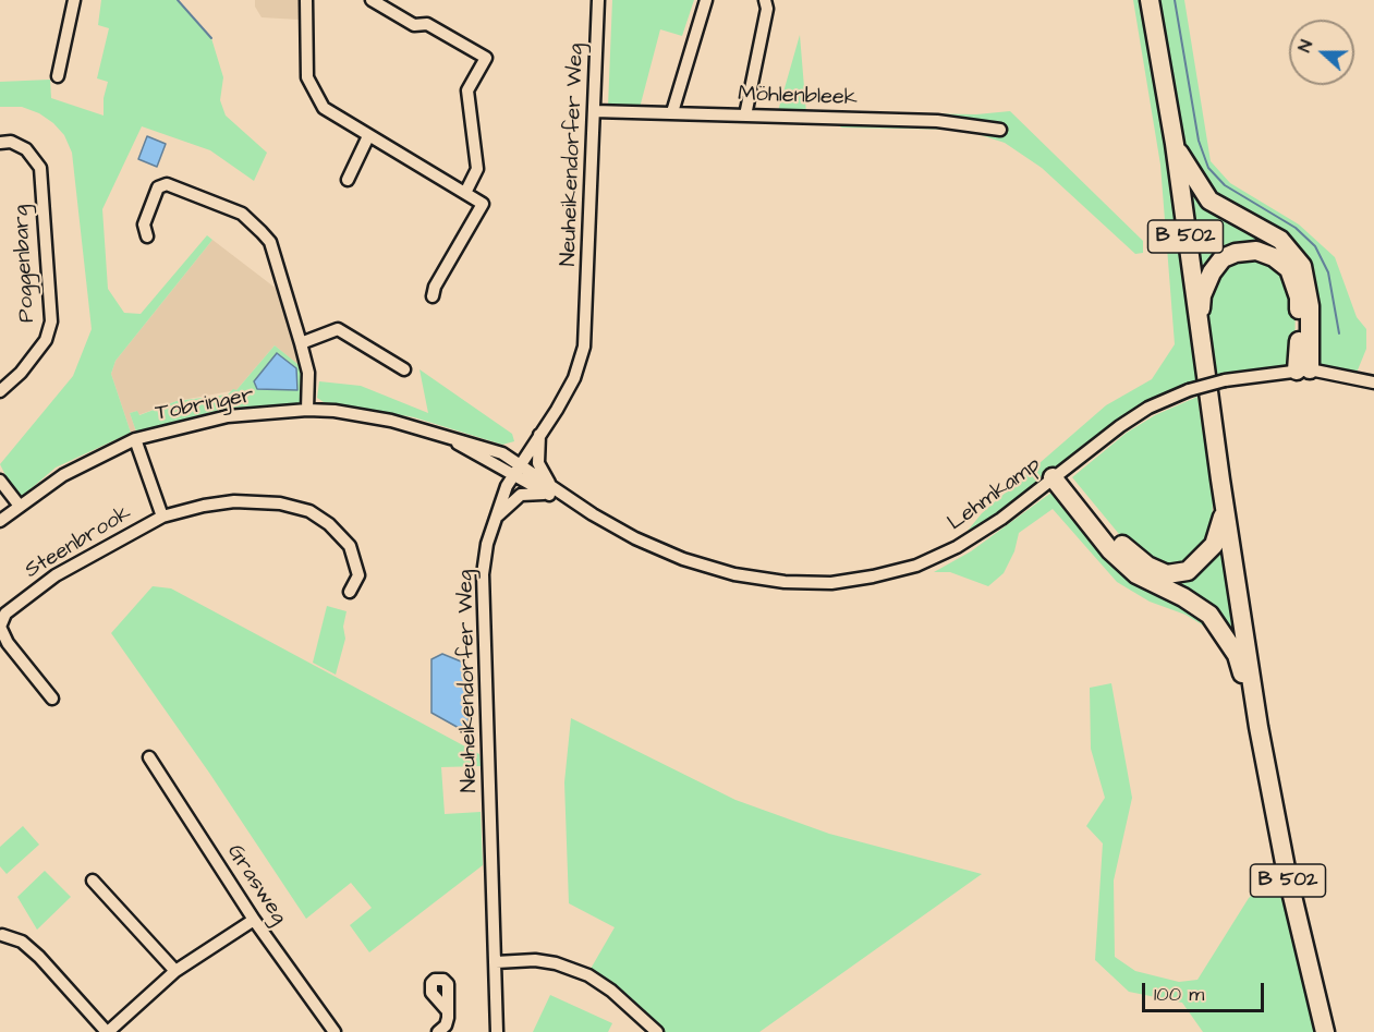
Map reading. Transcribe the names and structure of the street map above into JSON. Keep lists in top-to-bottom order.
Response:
{
  "streets": {
    "highway": ["B 502"],
    "street": [
      "Möhlenbleek",
      "Neuheikendorfer Weg",
      "Poggenbarg",
      "Tobringer",
      "Lehmkamp",
      "Steenbrook",
      "Grasweg"
    ]
  },
  "crossings": [
    ["Möhlenbleek", "Neuheikendorfer Weg"],
    ["Neuheikendorfer Weg", "Tobringer"]
  ],
  "scale_bar": "100 m",
  "north": "left"
}
